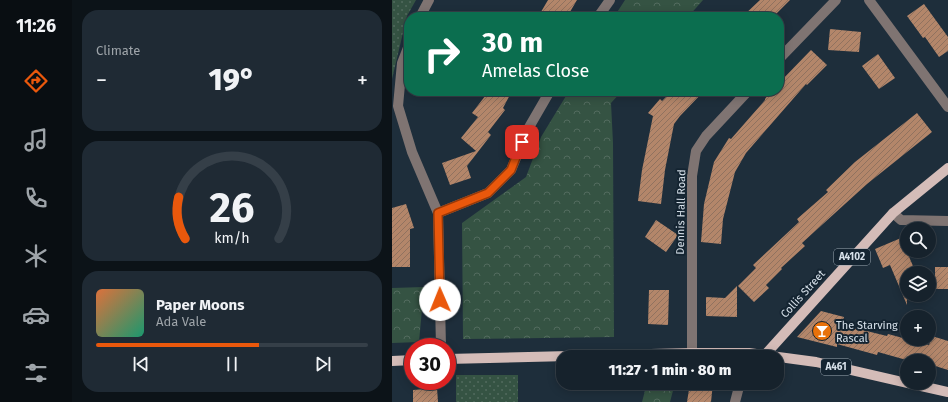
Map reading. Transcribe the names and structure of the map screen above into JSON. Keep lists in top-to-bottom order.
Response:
{
  "streets": {
    "main road": ["A4102", "Collis Street", "A461"],
    "street": ["Dennis Hall Road"]
  },
  "places": {
    "bar": ["The Starving Rascal"]
  },
  "page": {
    "tabs": "11:26",
    "tile": "Climate",
    "turn": ["30 m", "Amelas Close"],
    "heat": ["−", "19°", "+"],
    "map_buttons": ["+", "−"],
    "song": ["Paper Moons", "Ada Vale"],
    "limit": "30",
    "trip": "11:27 · 1 min · 80 m",
    "gauge": ["26", "km/h"]
  }
}
